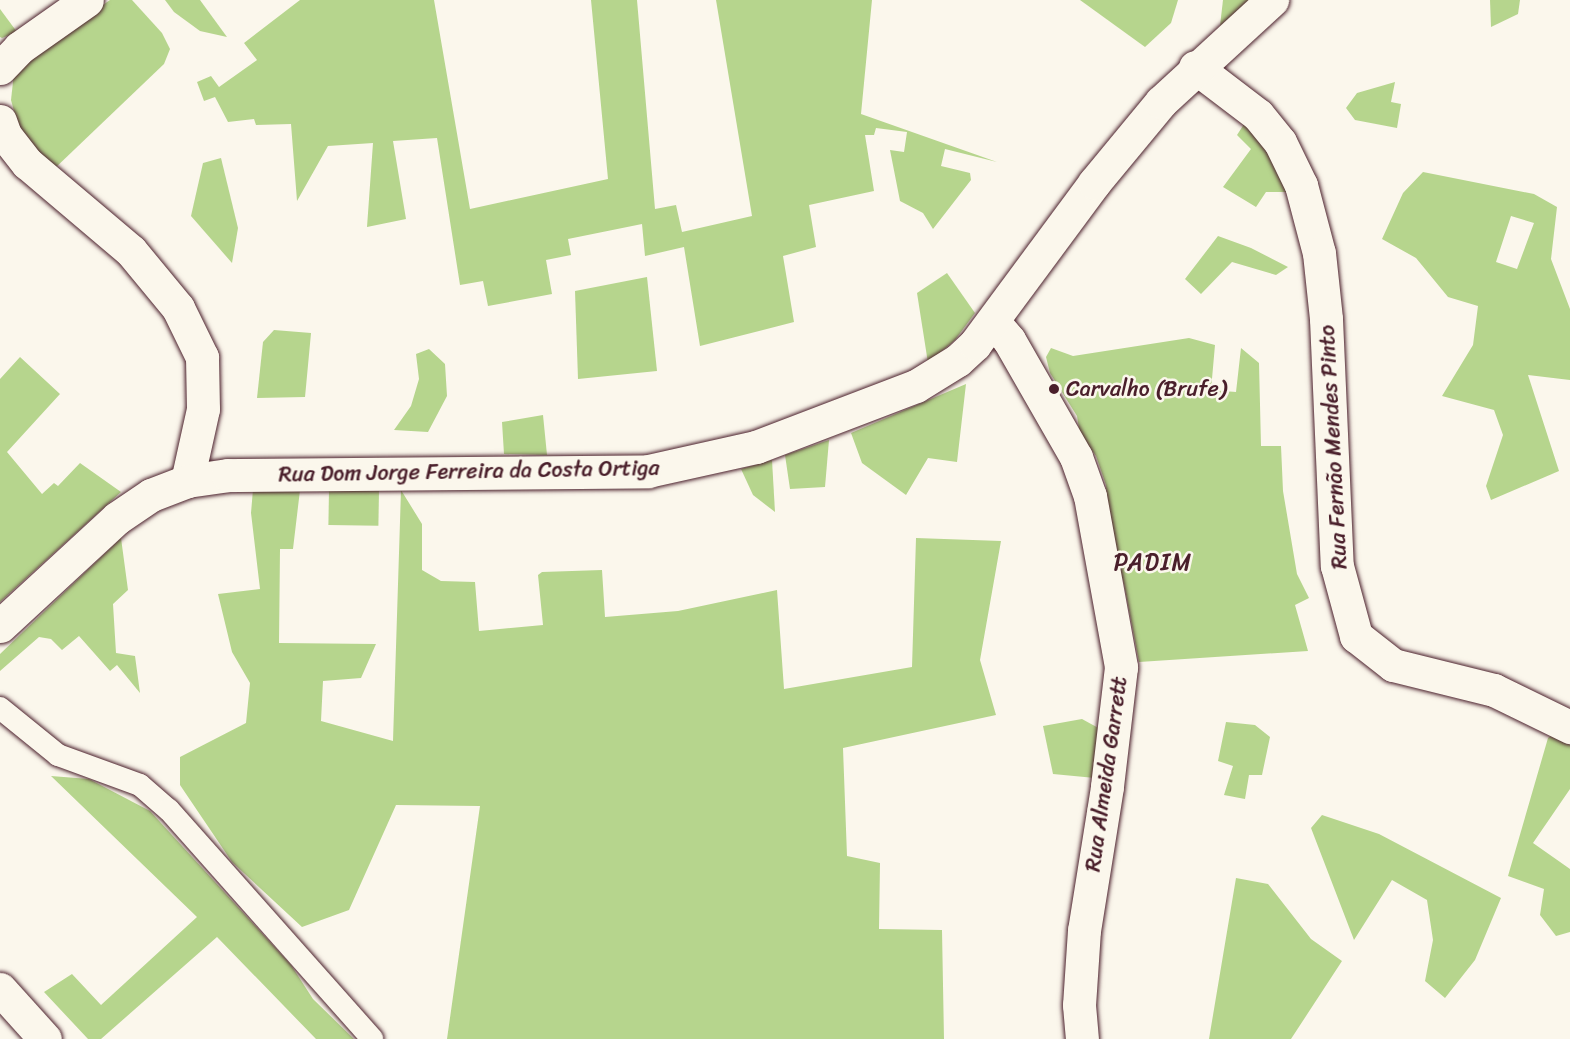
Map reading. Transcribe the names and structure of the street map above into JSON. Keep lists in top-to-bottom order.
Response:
{
  "streets": {
    "street": ["Rua Fernão Mendes Pinto", "Rua Dom Jorge Ferreira da Costa Ortiga", "Rua Almeida Garrett"]
  },
  "crossings": [
    ["Rua Fernão Mendes Pinto", "Rua Dom Jorge Ferreira da Costa Ortiga"],
    ["Rua Dom Jorge Ferreira da Costa Ortiga", "Rua Almeida Garrett"]
  ],
  "districts": ["PADIM"],
  "places": ["Carvalho (Brufe)"]
}
